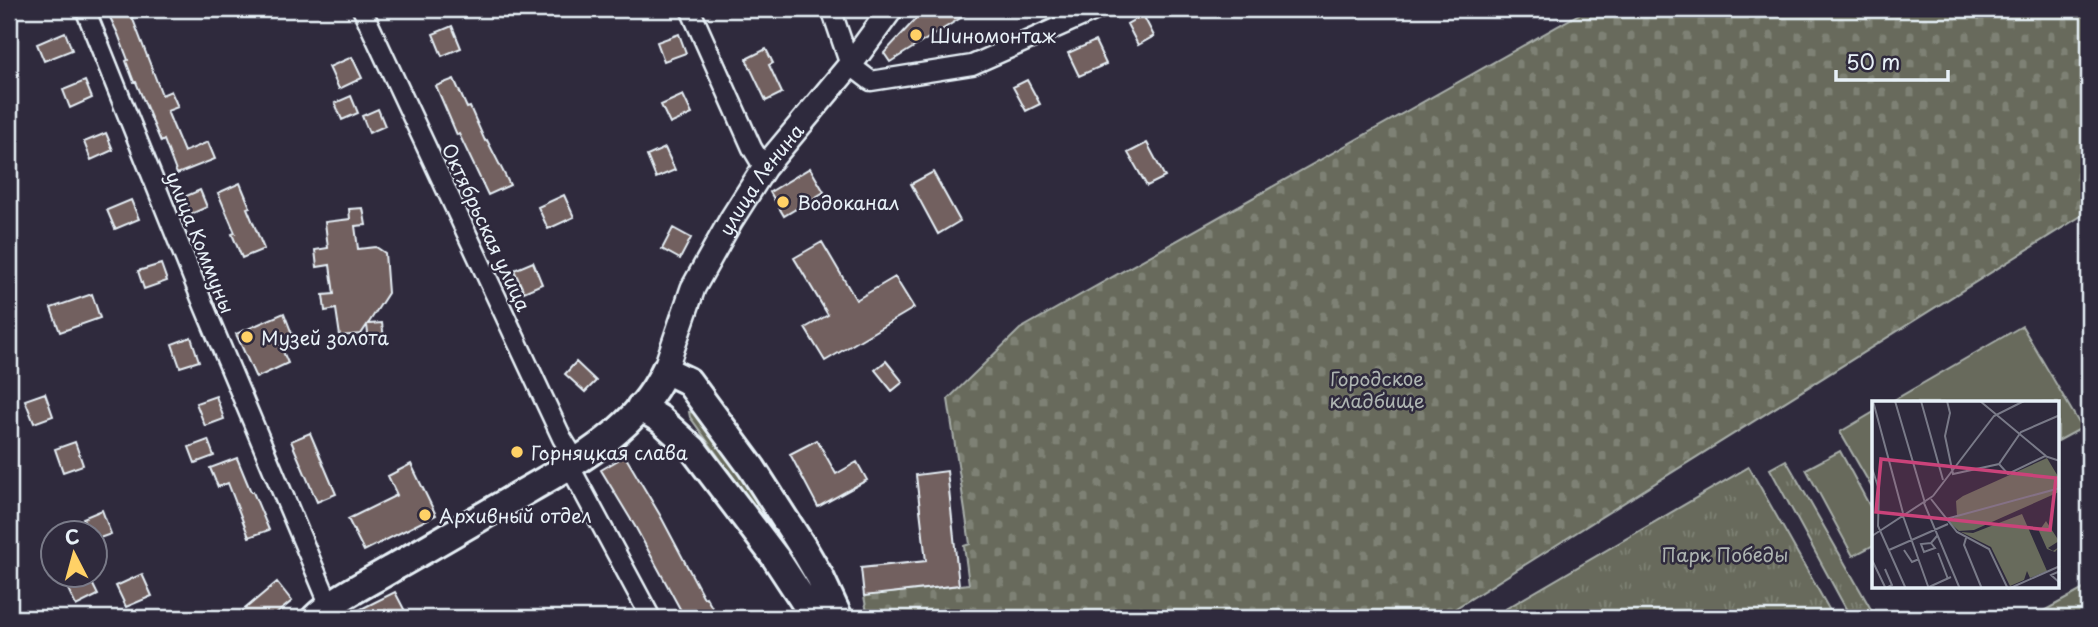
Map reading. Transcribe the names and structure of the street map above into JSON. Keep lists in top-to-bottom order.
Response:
{
  "streets": {
    "street": ["улица Ленина", "Октябрьская улица", "улица Коммуны"]
  },
  "parks": ["Городское кладбище", "Парк Победы"],
  "places": [
    "Шиномонтаж",
    "Водоканал",
    "Музей золота",
    "Горняцкая слава",
    "Архивный отдел"
  ],
  "scale_bar": "50 m",
  "north": "top"
}
